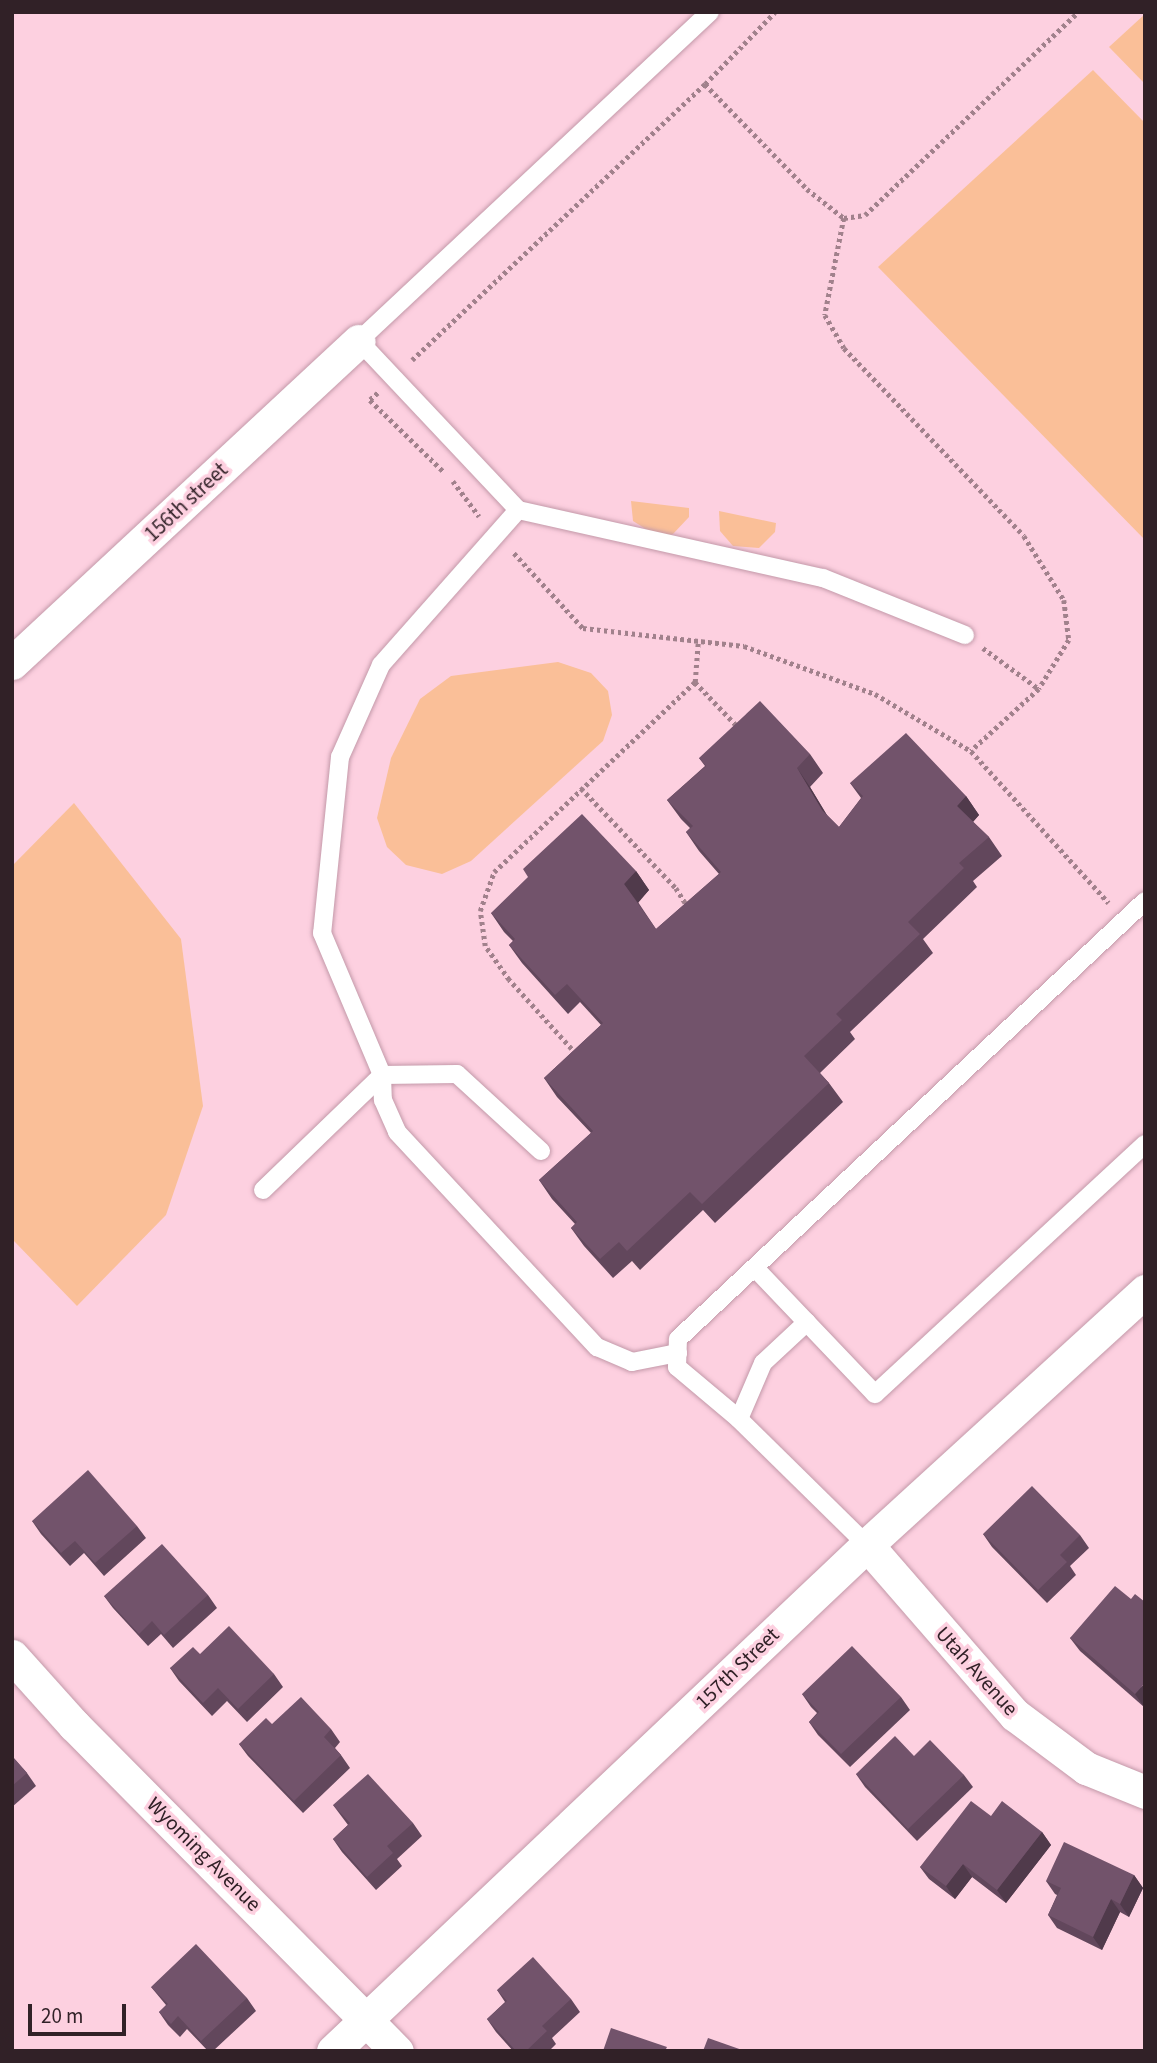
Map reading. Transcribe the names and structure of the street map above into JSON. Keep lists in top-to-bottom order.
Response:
{
  "streets": {
    "street": [
      "156th street",
      "157th Street",
      "Utah Avenue",
      "Wyoming Avenue"
    ]
  },
  "crossings": [
    ["157th Street", "Utah Avenue"],
    ["157th Street", "Wyoming Avenue"]
  ],
  "scale_bar": "20 m"
}
